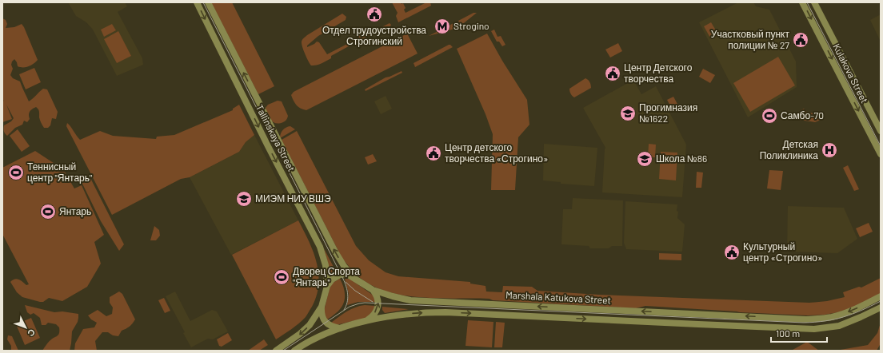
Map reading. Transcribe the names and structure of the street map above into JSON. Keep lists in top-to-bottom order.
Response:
{
  "streets": {
    "main road": ["Kulakova Street", "Tallinskaya Street", "Marshala Katukova Street"]
  },
  "crossings": [
    ["Tallinskaya Street", "Marshala Katukova Street"]
  ],
  "places": {
    "public building": [
      "Отдел трудоустройства Строгинский",
      "Участковый пункт полиции № 27",
      "Центр Детского творчества",
      "Центр детского творчества «Строгино»",
      "Культурный центр «Строгино»"
    ],
    "metro station": ["Strogino"],
    "school or university": ["Прогимназия №1622", "Школа №86", "МИЭМ НИУ ВШЭ"],
    "sports": [
      "Самбо-70",
      "Теннисный центр \"Янтарь\"",
      "Янтарь",
      "Дворец Спорта \"Янтарь\""
    ],
    "hospital": ["Детская Поликлиника"]
  },
  "scale_bar": "100 m",
  "north": "bottom right"
}
